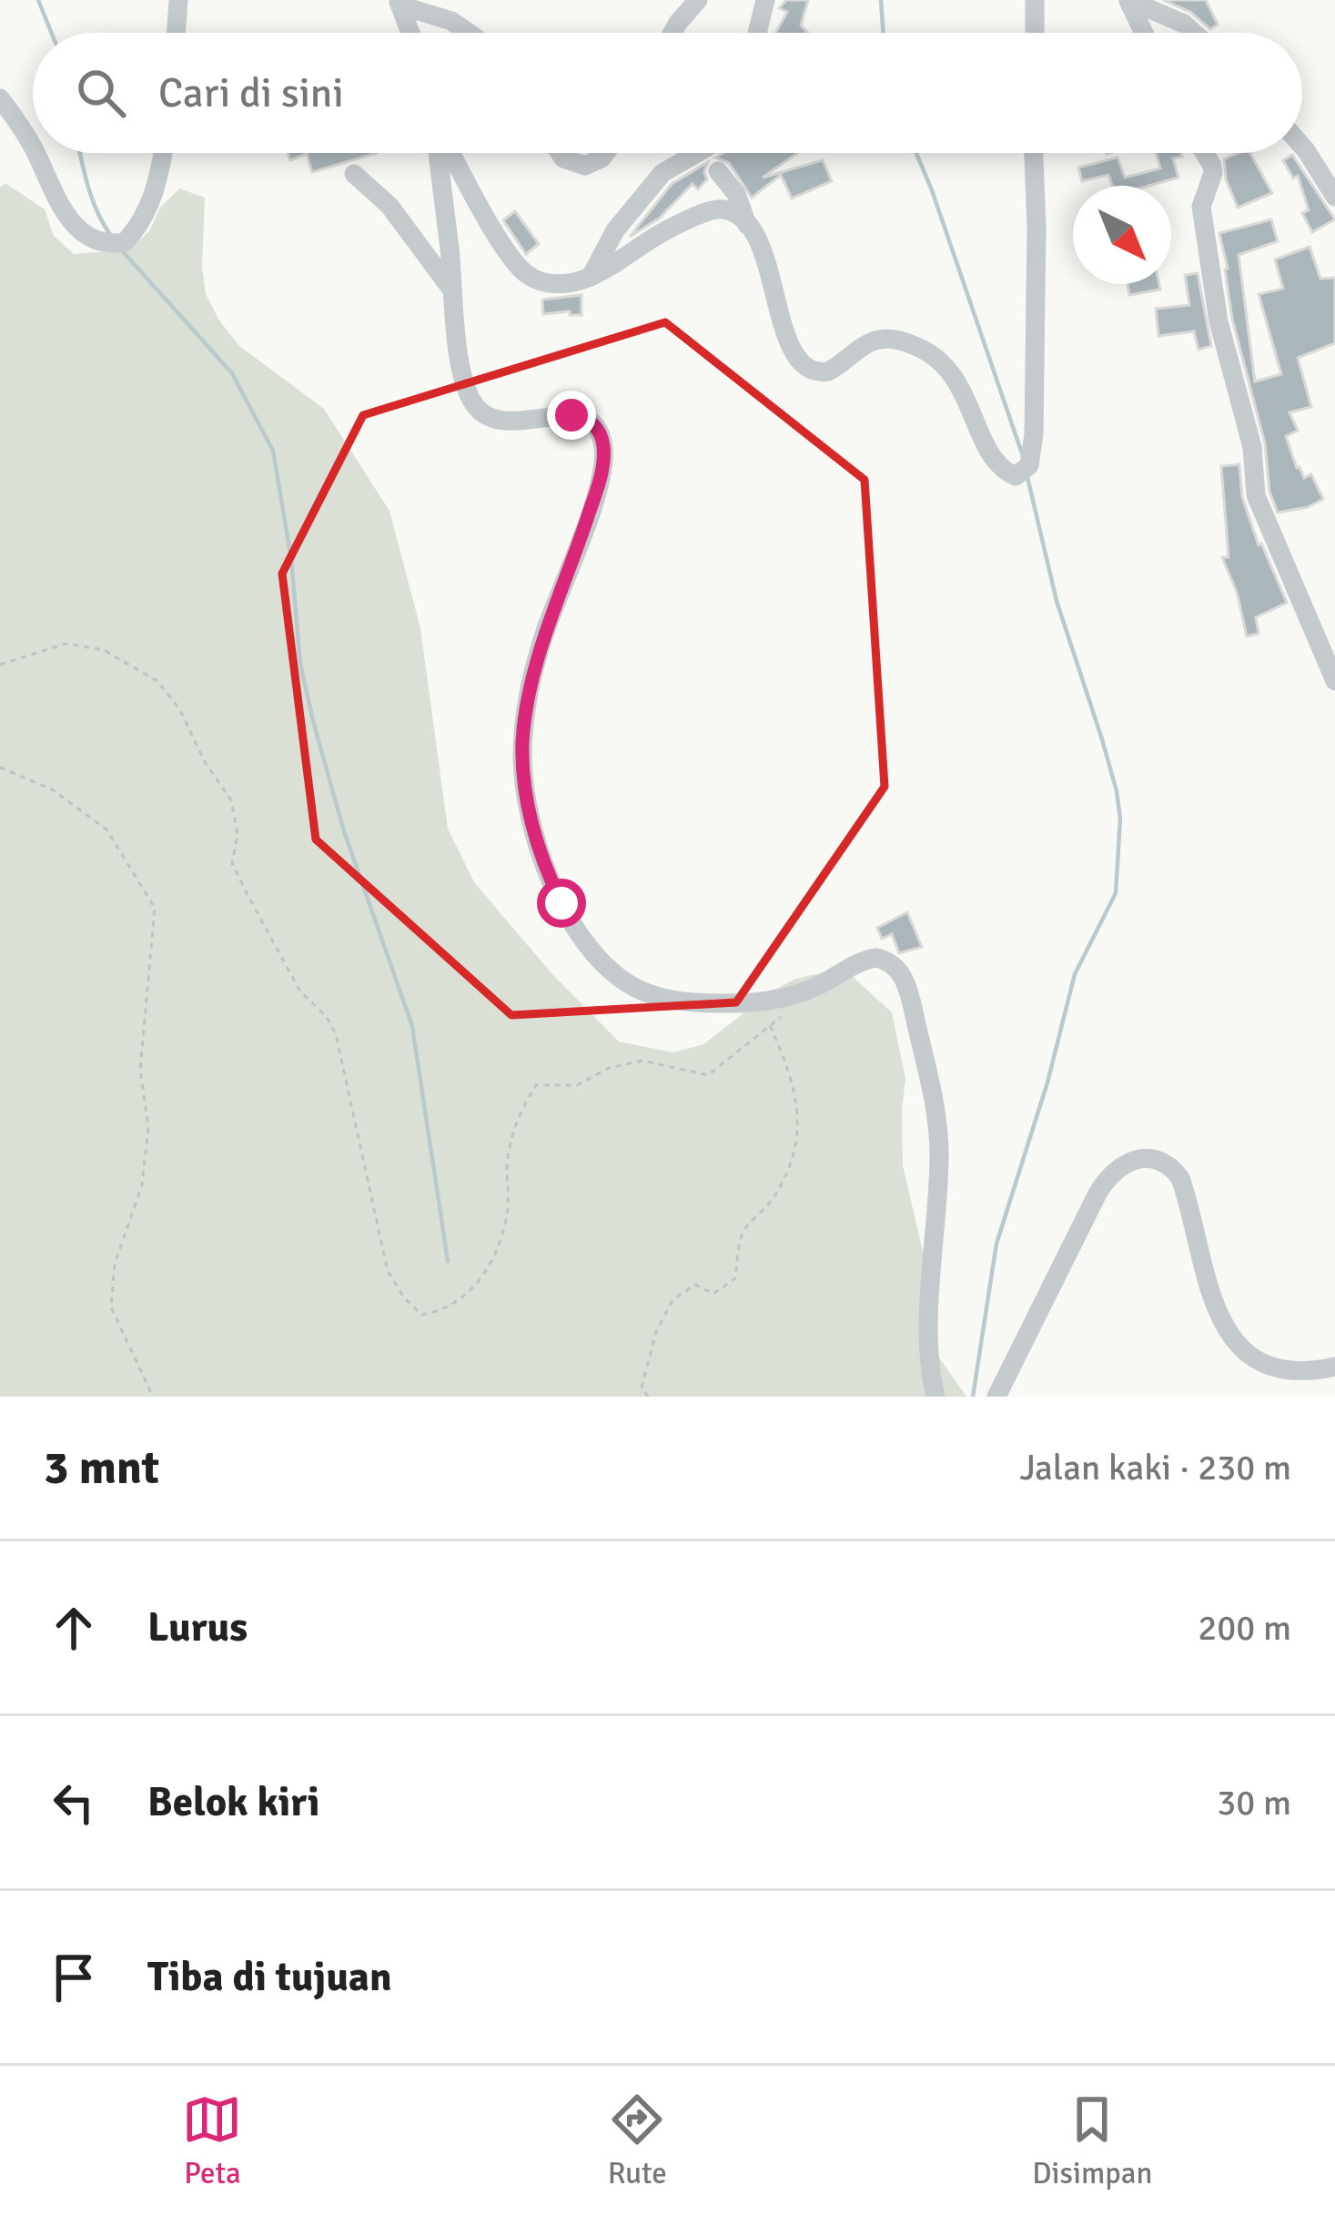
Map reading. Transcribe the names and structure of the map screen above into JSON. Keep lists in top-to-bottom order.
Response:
{
  "north": "bottom right",
  "page": {
    "search": "Cari di sini",
    "heading": ["3 mnt", "Jalan kaki · 230 m"],
    "list": [
      ["Lurus", "200 m"],
      ["Belok kiri", "30 m"],
      "Tiba di tujuan"
    ],
    "nav": ["Peta", "Rute", "Disimpan"]
  }
}
